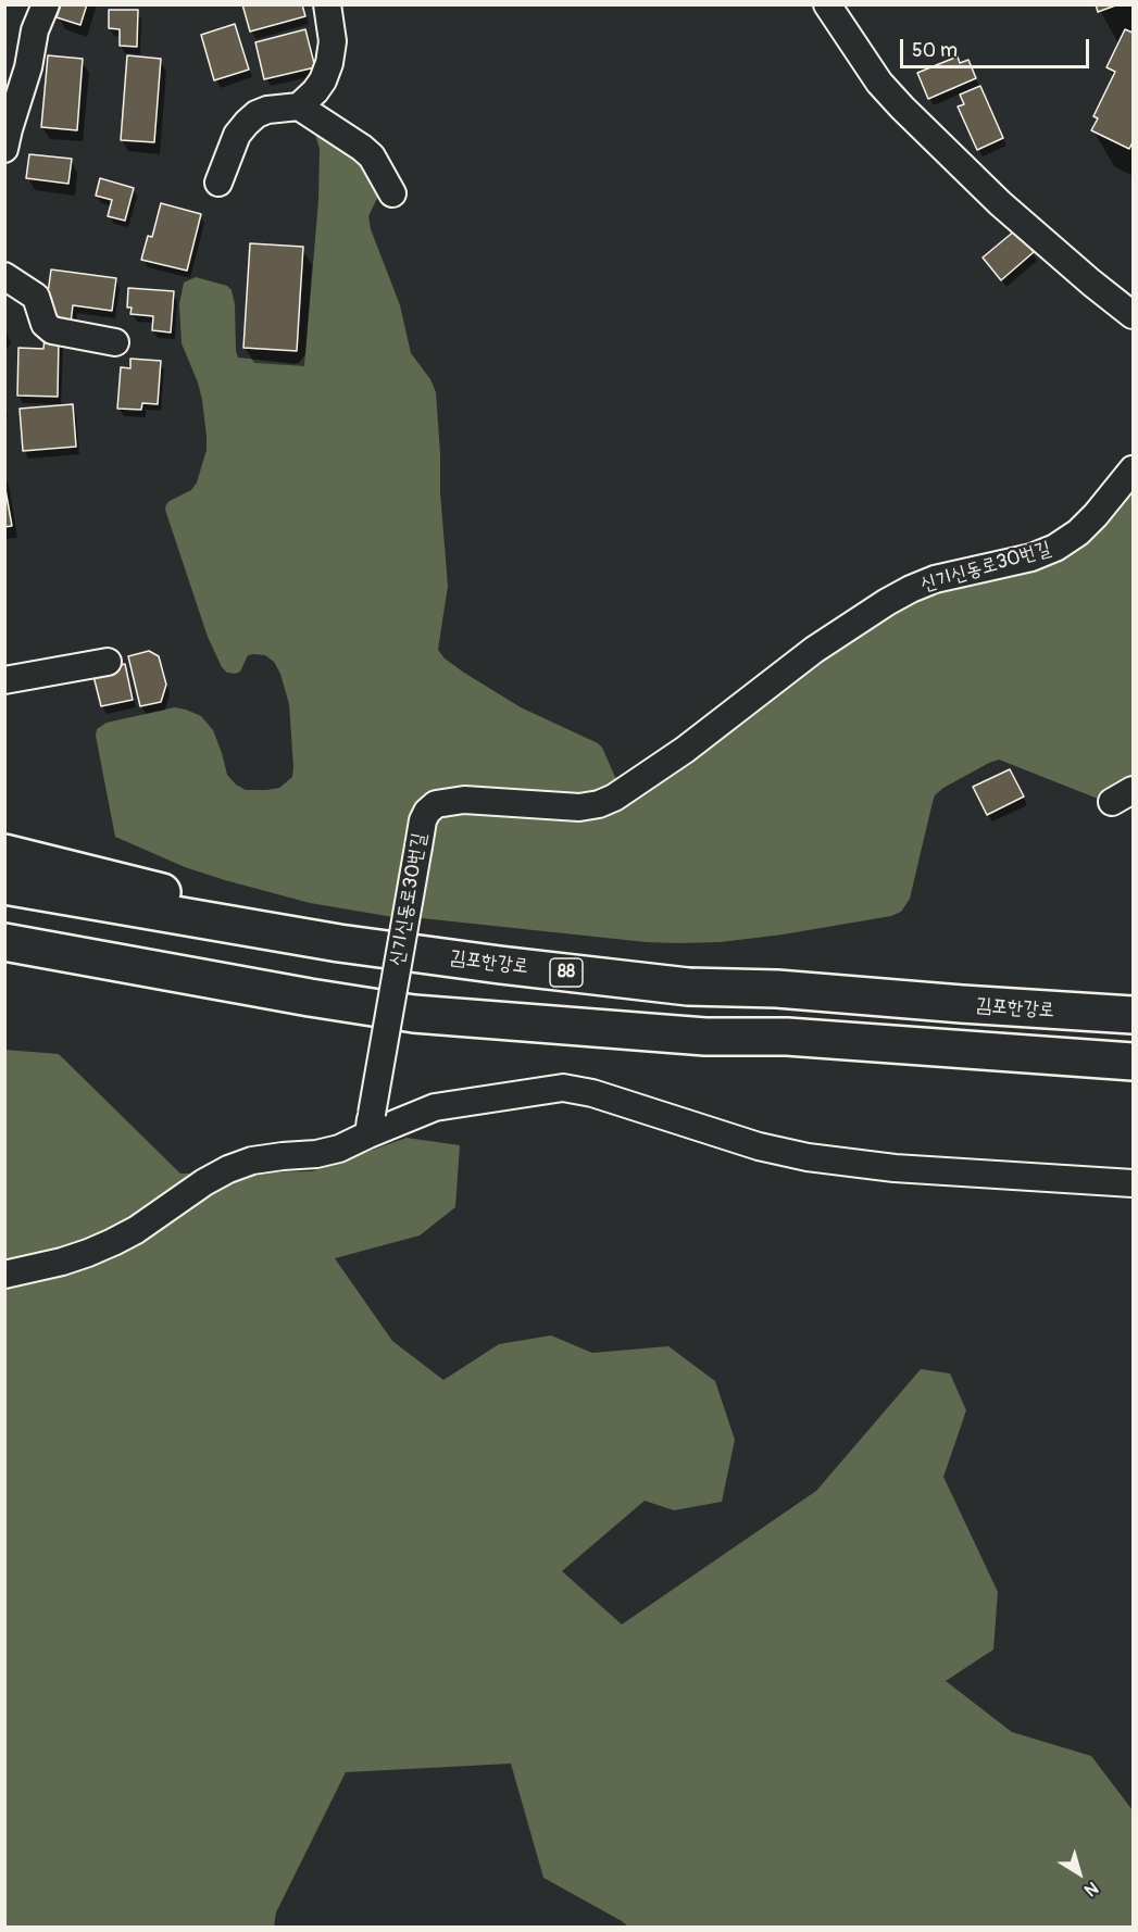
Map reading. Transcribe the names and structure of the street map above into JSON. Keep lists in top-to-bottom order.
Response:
{
  "streets": {
    "highway": ["김포한강로", "88"],
    "lane": ["신기신동로30번길"]
  },
  "scale_bar": "50 m",
  "north": "bottom right"
}
